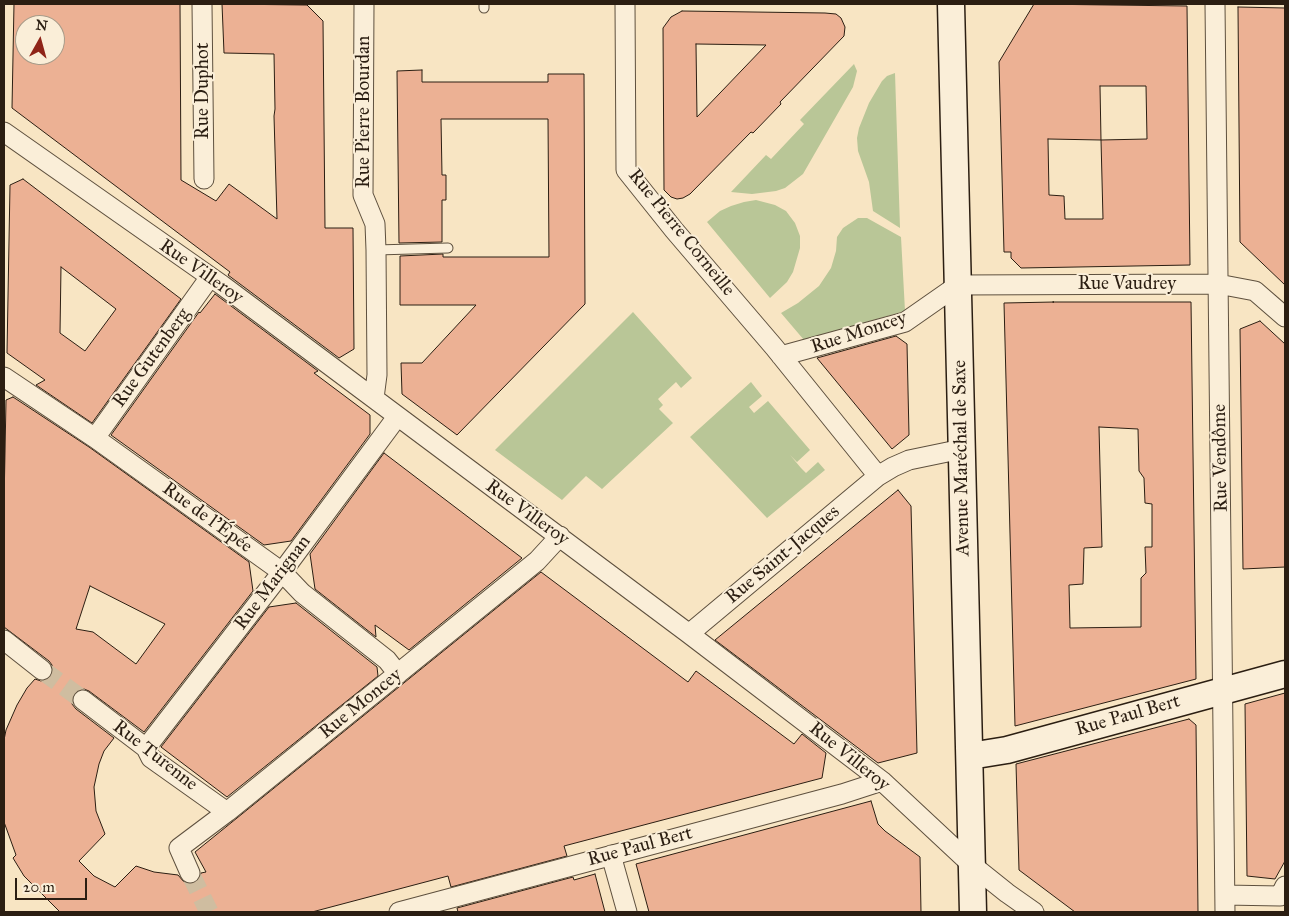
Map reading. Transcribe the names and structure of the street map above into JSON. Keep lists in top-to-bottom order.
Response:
{
  "streets": {
    "main road": ["Avenue Maréchal de Saxe", "Rue Paul Bert"],
    "street": [
      "Rue Duphot",
      "Rue Pierre Bourdan",
      "Rue Pierre Corneille",
      "Rue Villeroy",
      "Rue Vaudrey",
      "Rue Moncey",
      "Rue Gutenberg",
      "Rue Vendôme",
      "Rue de l'Épée",
      "Rue Saint-Jacques",
      "Rue Marignan",
      "Rue Turenne"
    ]
  },
  "crossings": [
    ["Rue Pierre Bourdan", "Rue Villeroy"],
    ["Rue Pierre Corneille", "Rue Moncey"],
    ["Rue Villeroy", "Rue Moncey"],
    ["Rue Villeroy", "Rue Gutenberg"],
    ["Rue Villeroy", "Avenue Maréchal de Saxe"],
    ["Rue Villeroy", "Rue Saint-Jacques"],
    ["Rue Villeroy", "Rue Marignan"],
    ["Rue Villeroy", "Rue Paul Bert"],
    ["Rue Vaudrey", "Rue Moncey"],
    ["Rue Vaudrey", "Avenue Maréchal de Saxe"],
    ["Rue Vaudrey", "Rue Vendôme"],
    ["Rue Moncey", "Avenue Maréchal de Saxe"],
    ["Rue Moncey", "Rue de l'Épée"],
    ["Rue Moncey", "Rue Turenne"],
    ["Rue Gutenberg", "Rue de l'Épée"],
    ["Avenue Maréchal de Saxe", "Rue Saint-Jacques"],
    ["Avenue Maréchal de Saxe", "Rue Paul Bert"],
    ["Rue Vendôme", "Rue Paul Bert"],
    ["Rue de l'Épée", "Rue Marignan"],
    ["Rue Marignan", "Rue Turenne"]
  ],
  "scale_bar": "20 m",
  "north": "top"
}
